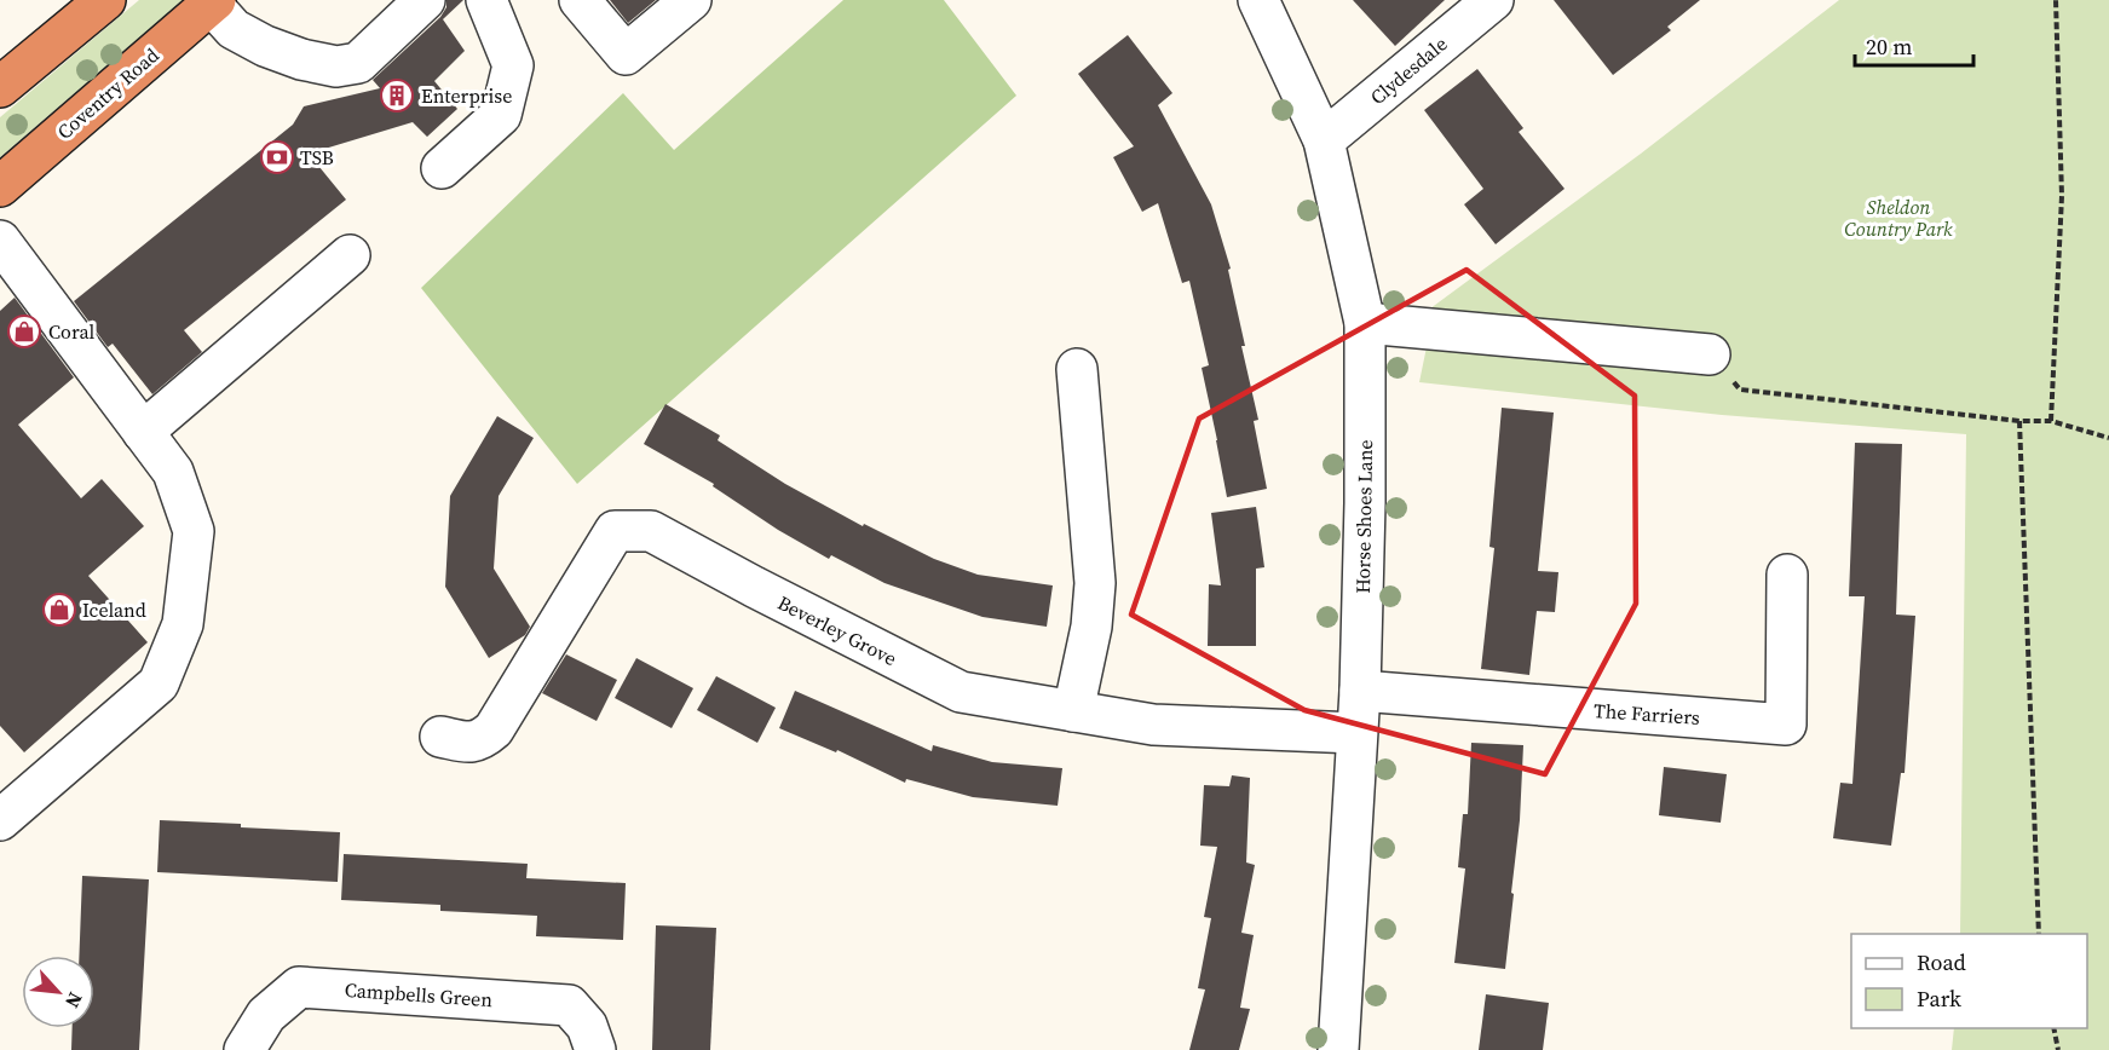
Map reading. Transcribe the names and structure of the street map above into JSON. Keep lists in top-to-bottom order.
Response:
{
  "streets": {
    "highway": ["Coventry Road"],
    "street": [
      "Clydesdale",
      "Horse Shoes Lane",
      "Beverley Grove",
      "The Farriers",
      "Campbells Green"
    ]
  },
  "crossings": [
    ["Clydesdale", "Horse Shoes Lane"],
    ["Horse Shoes Lane", "Beverley Grove"],
    ["Horse Shoes Lane", "The Farriers"]
  ],
  "parks": ["Sheldon Country Park"],
  "places": {
    "building": ["Enterprise"],
    "bank": ["TSB"],
    "shop": ["Coral", "Iceland"]
  },
  "legend": ["Road", "Park"],
  "scale_bar": "20 m",
  "north": "bottom right"
}
